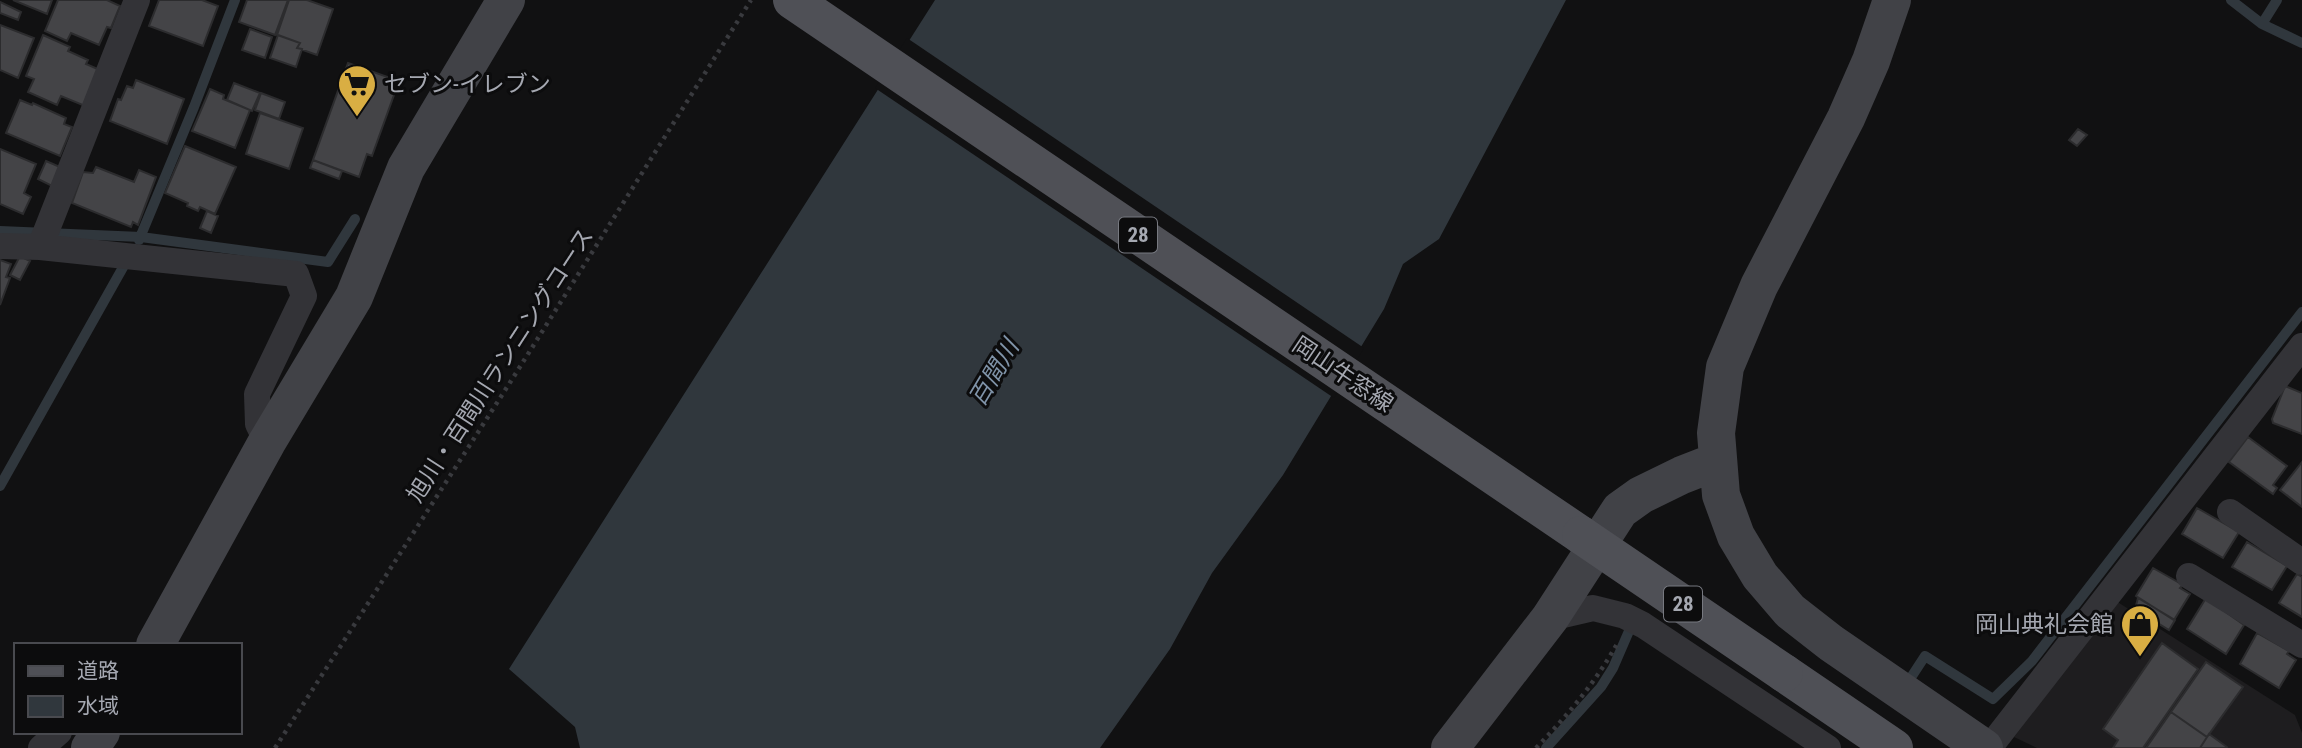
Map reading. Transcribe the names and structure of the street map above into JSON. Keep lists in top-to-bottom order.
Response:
{
  "streets": {
    "main road": ["28", "岡山牛窓線"],
    "path": ["旭川・百間川ランニングコース"]
  },
  "water": ["百間川"],
  "places": {
    "supermarket": ["セブン-イレブン"],
    "shop": ["岡山典礼会館"]
  },
  "legend": ["道路", "水域"]
}
